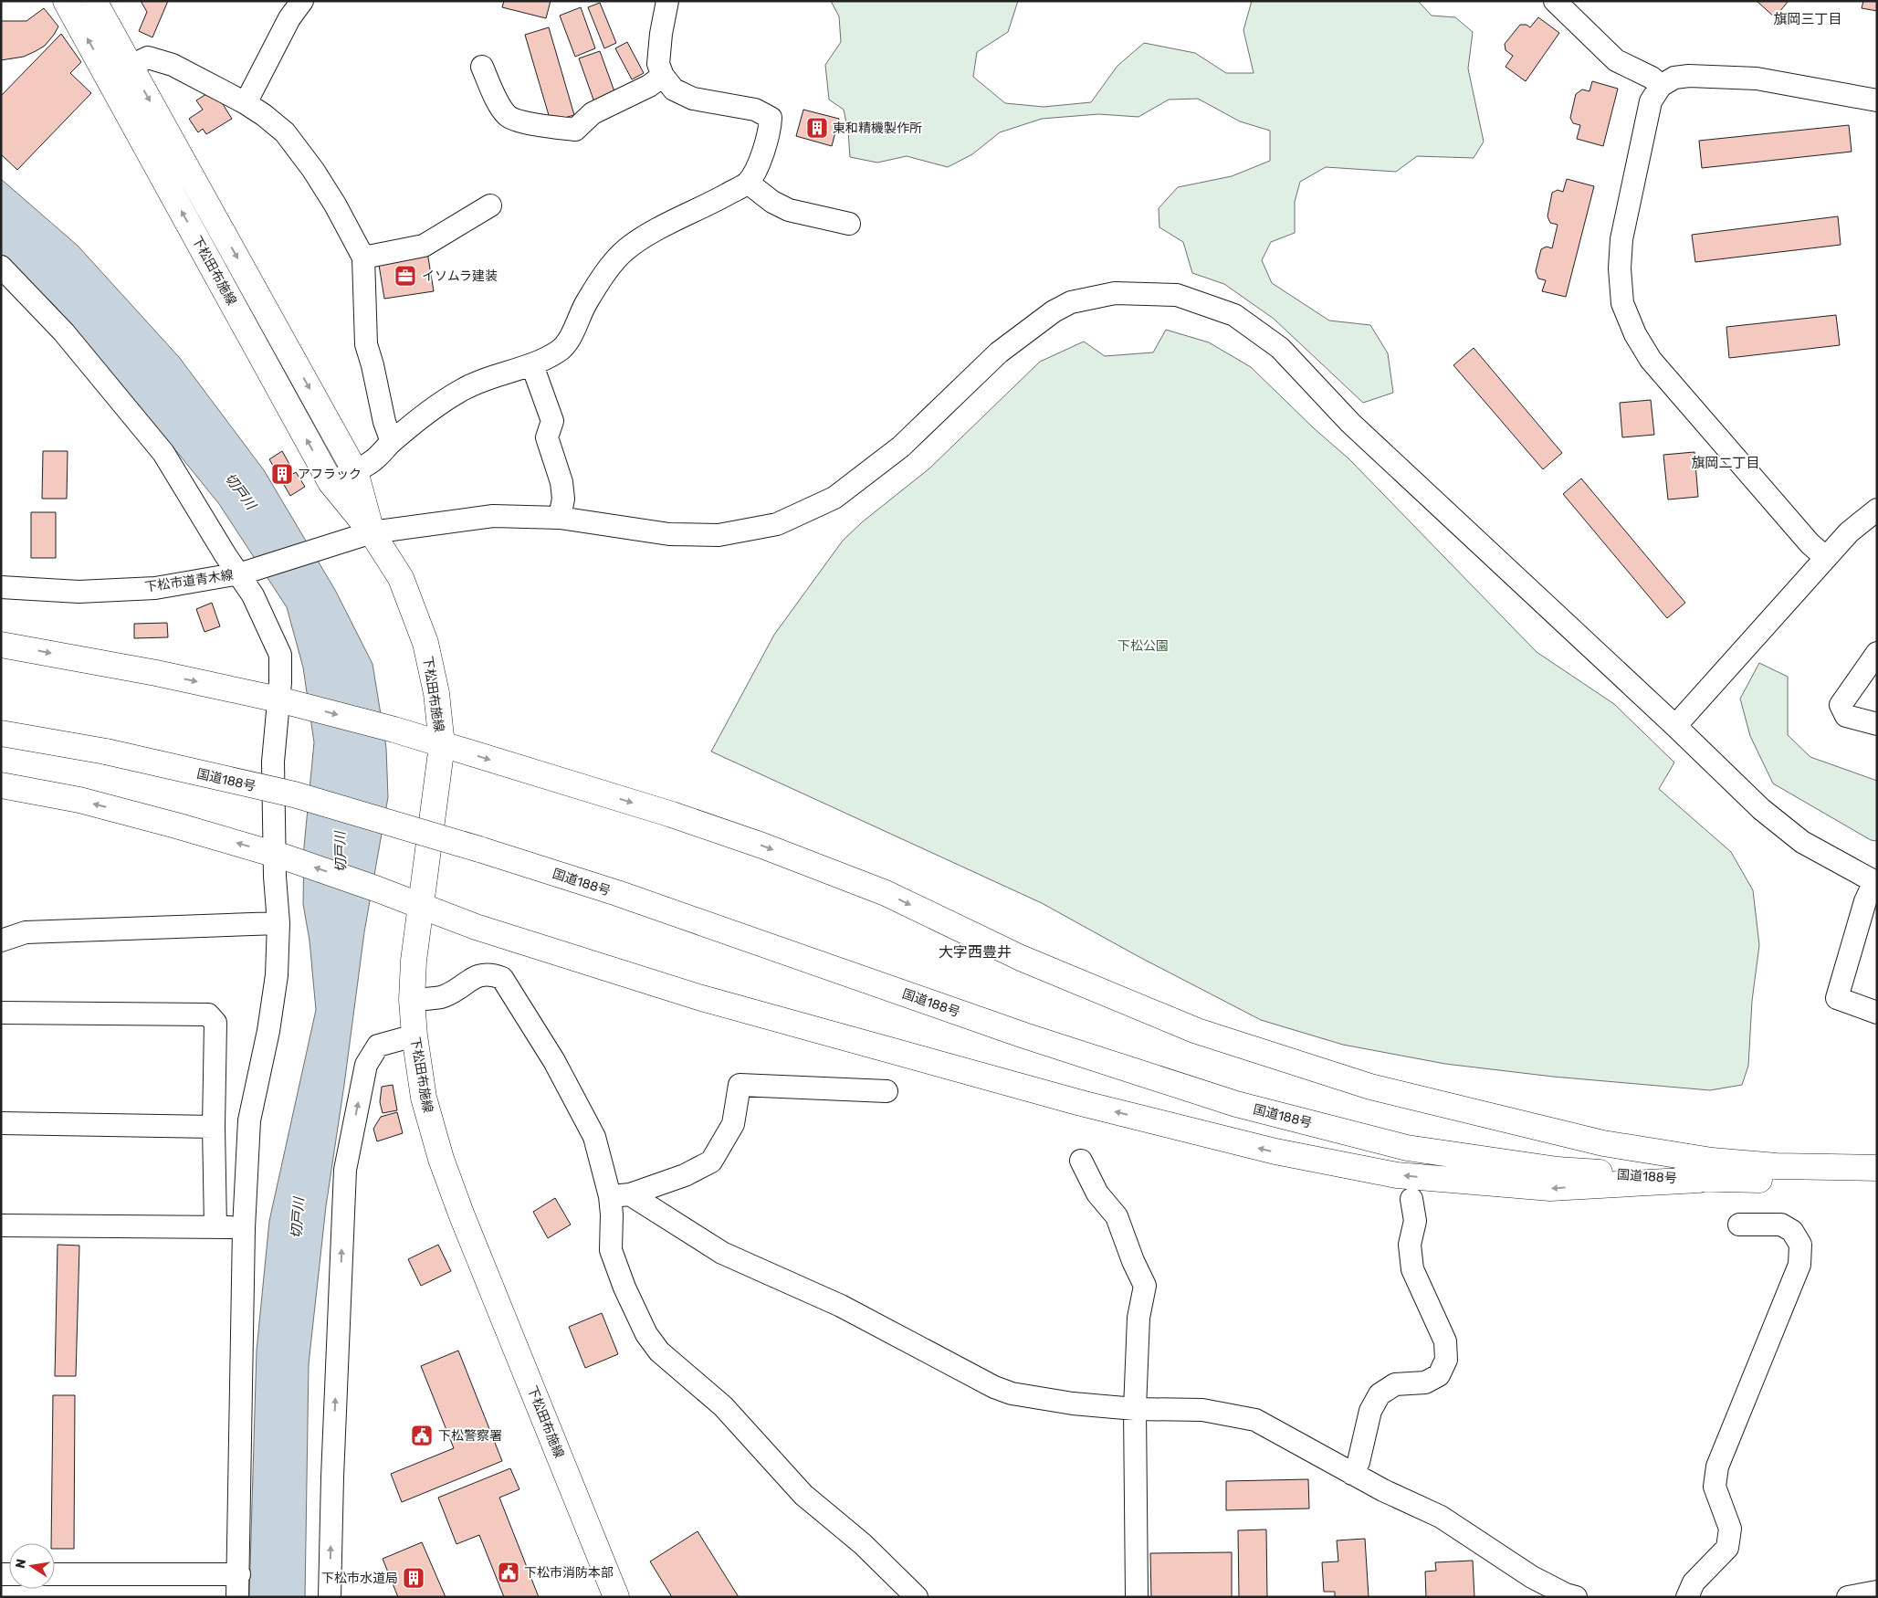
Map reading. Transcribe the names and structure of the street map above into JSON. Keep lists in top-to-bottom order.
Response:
{
  "streets": {
    "main road": ["下松田布施線", "国道188号"],
    "street": ["下松市道青木線"]
  },
  "crossings": [
    ["下松田布施線", "下松市道青木線"]
  ],
  "districts": ["旗岡三丁目", "旗岡二丁目", "大字西豊井"],
  "water": ["切戸川"],
  "parks": ["下松公園"],
  "places": {
    "building": ["東和精機製作所", "アフラック", "下松市水道局"],
    "office": ["イソムラ建装"],
    "public building": ["下松警察署", "下松市消防本部"]
  },
  "north": "left"
}
